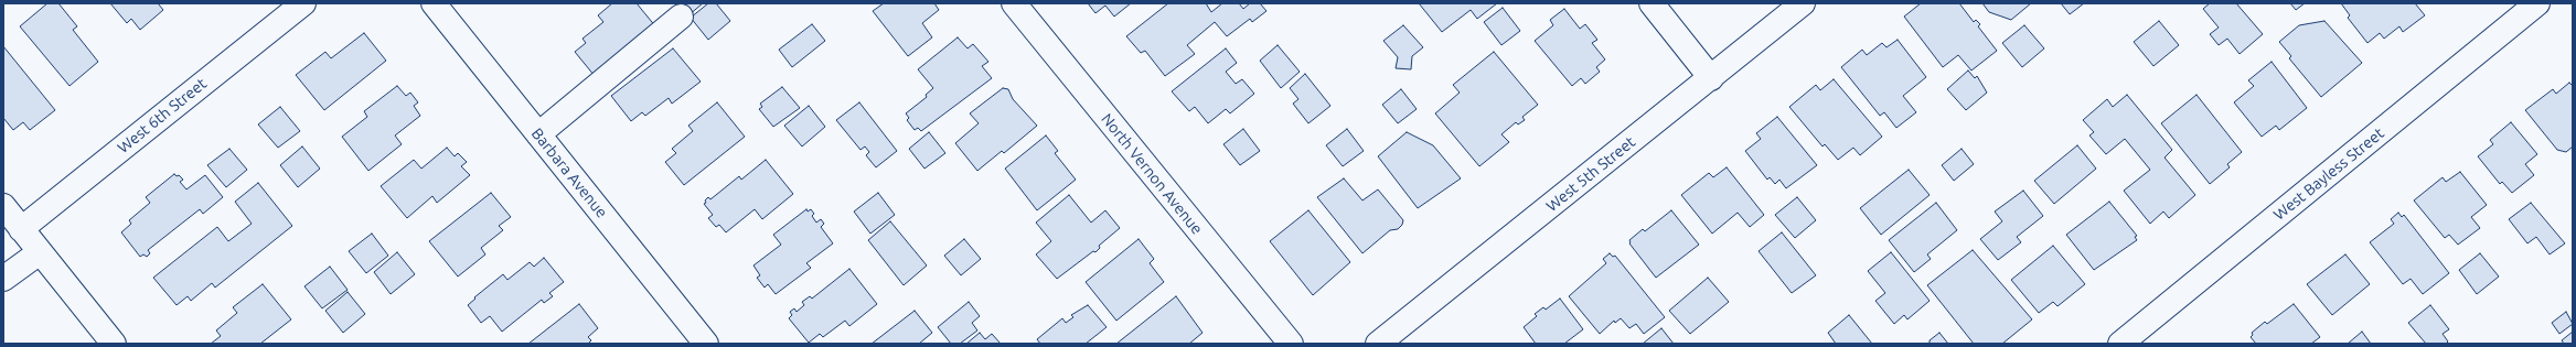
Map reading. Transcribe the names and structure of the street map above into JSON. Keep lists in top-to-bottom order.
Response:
{
  "streets": {
    "street": [
      "West 6th Street",
      "Barbara Avenue",
      "North Vernon Avenue",
      "West 5th Street",
      "West Bayless Street"
    ]
  }
}
